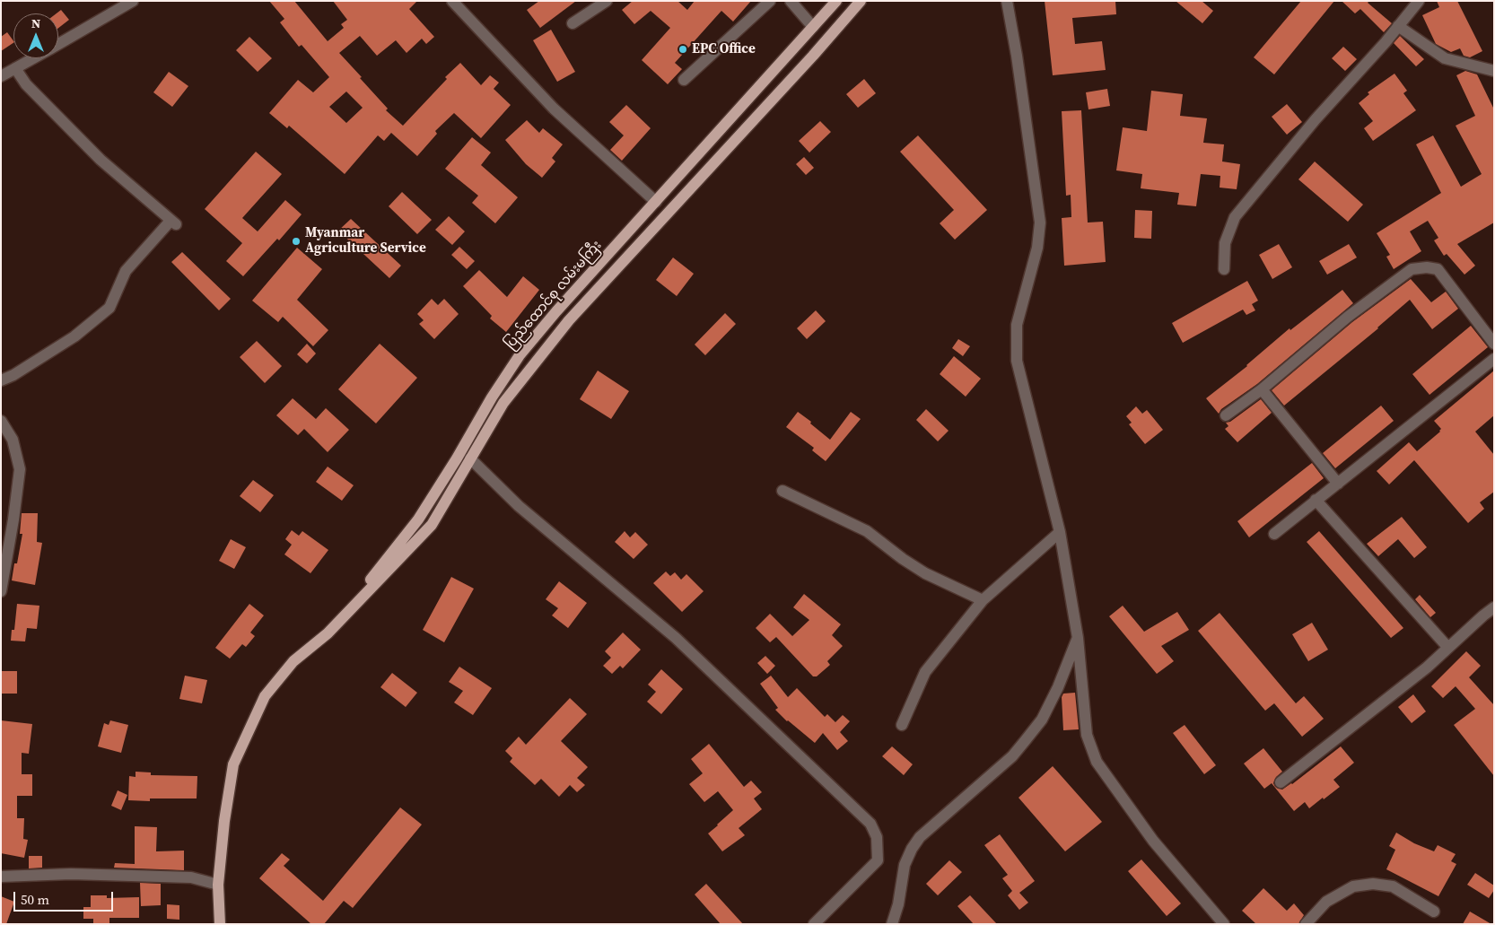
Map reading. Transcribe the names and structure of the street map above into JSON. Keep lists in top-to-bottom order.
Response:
{
  "streets": {
    "main road": ["ပြည်ထောင်စု လမ်းမကြီး"]
  },
  "places": ["EPC Office", "Myanmar Agriculture Service"],
  "scale_bar": "50 m",
  "north": "top"
}
